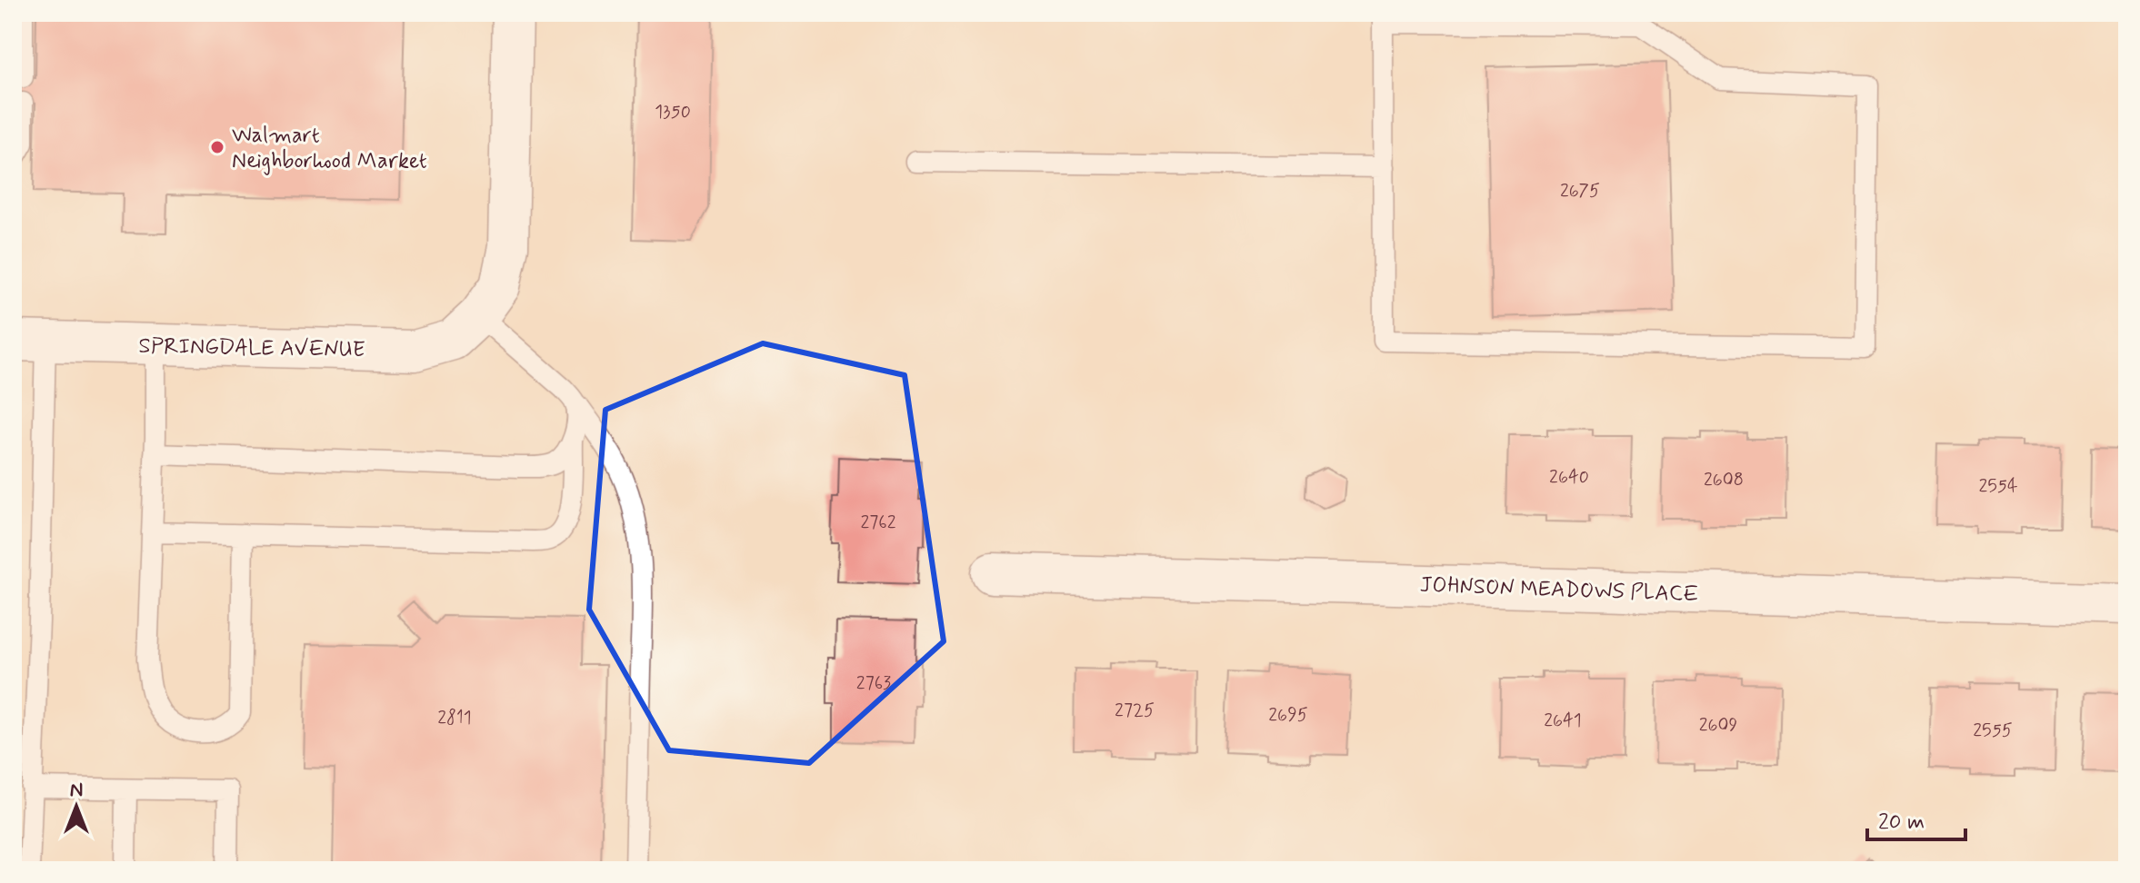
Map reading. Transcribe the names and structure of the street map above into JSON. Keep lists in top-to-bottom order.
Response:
{
  "streets": {
    "street": ["SPRINGDALE AVENUE", "JOHNSON MEADOWS PLACE"]
  },
  "places": ["Walmart Neighborhood Market"],
  "house_numbers": [
    "1350",
    "2675",
    "2640",
    "2608",
    "2554",
    "2762",
    "2763",
    "2725",
    "2695",
    "2811",
    "2641",
    "2609",
    "2555"
  ],
  "scale_bar": "20 m",
  "north": "top"
}
